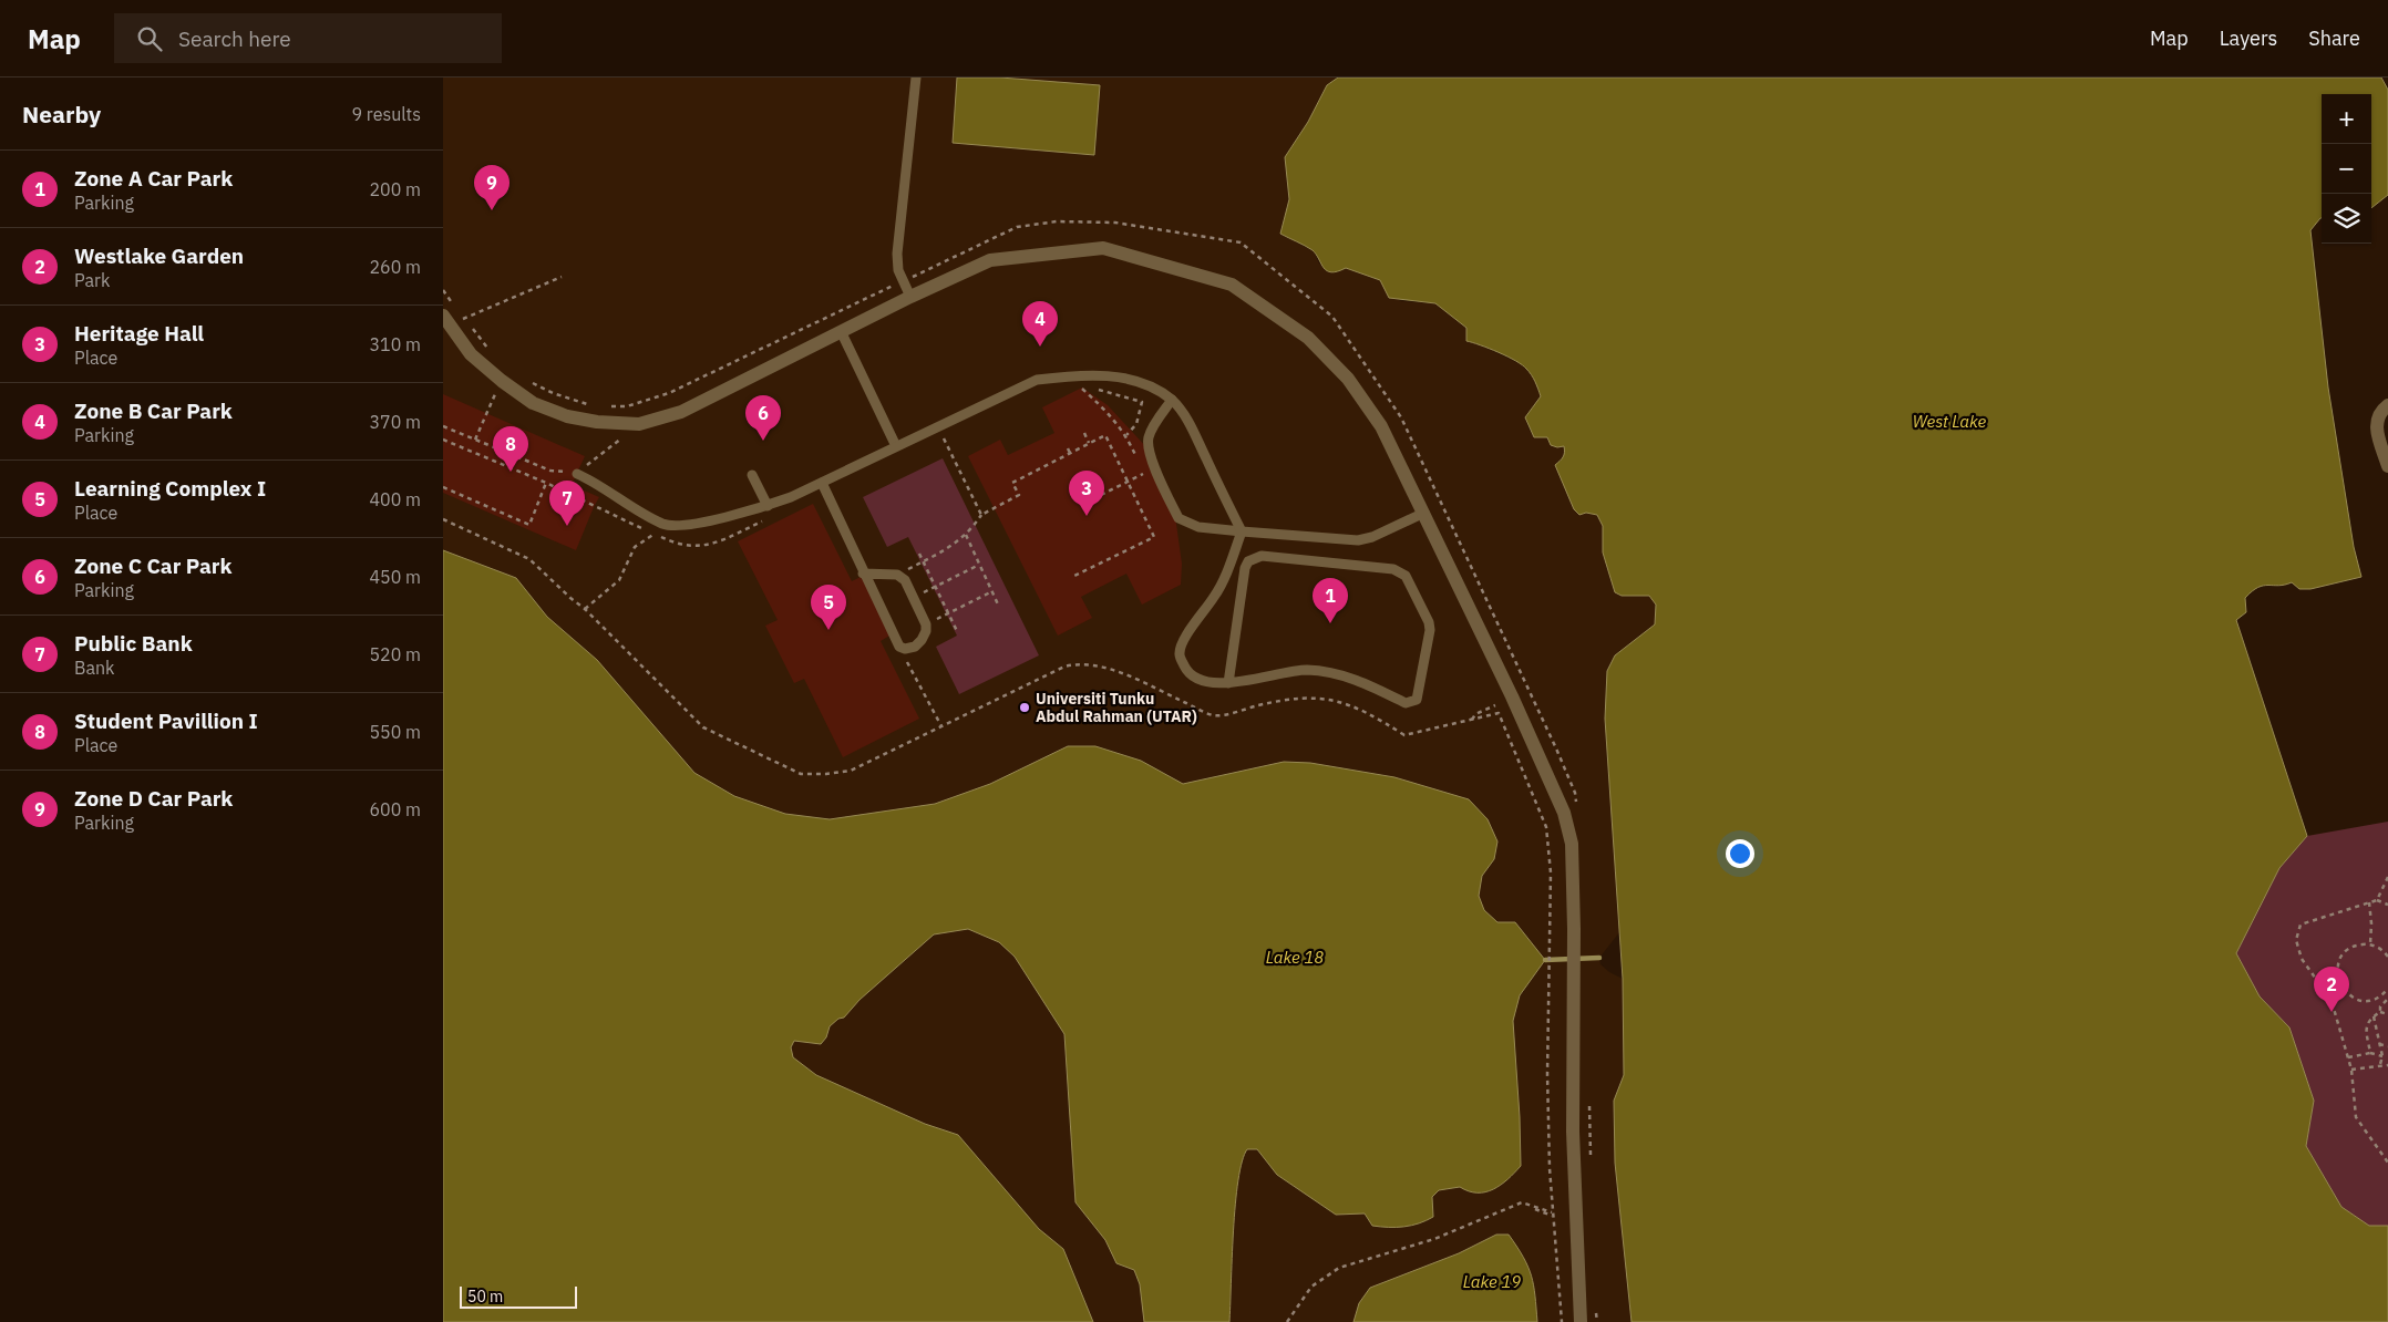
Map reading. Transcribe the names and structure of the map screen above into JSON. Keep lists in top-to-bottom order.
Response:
{
  "water": ["West Lake", "Lake 18", "Lake 19"],
  "places": ["Universiti Tunku Abdul Rahman (UTAR)"],
  "scale_bar": "50 m",
  "page": {
    "header": "Map",
    "search": "Search here",
    "nav": ["Map", "Layers", "Share"],
    "heading": ["Nearby", "9 results"],
    "map_buttons": ["+", "−"],
    "list": [
      {
        "mark": "1",
        "name": "Zone A Car Park",
        "note": "Parking",
        "value": "200 m"
      },
      {
        "mark": "2",
        "name": "Westlake Garden",
        "note": "Park",
        "value": "260 m"
      },
      {
        "mark": "3",
        "name": "Heritage Hall",
        "note": "Place",
        "value": "310 m"
      },
      {
        "mark": "4",
        "name": "Zone B Car Park",
        "note": "Parking",
        "value": "370 m"
      },
      {
        "mark": "5",
        "name": "Learning Complex I",
        "note": "Place",
        "value": "400 m"
      },
      {
        "mark": "6",
        "name": "Zone C Car Park",
        "note": "Parking",
        "value": "450 m"
      },
      {
        "mark": "7",
        "name": "Public Bank",
        "note": "Bank",
        "value": "520 m"
      },
      {
        "mark": "8",
        "name": "Student Pavillion I",
        "note": "Place",
        "value": "550 m"
      },
      {
        "mark": "9",
        "name": "Zone D Car Park",
        "note": "Parking",
        "value": "600 m"
      }
    ],
    "pins": [
      "9",
      "4",
      "6",
      "8",
      "3",
      "7",
      "1",
      "5",
      "2"
    ],
    "scale": "50 m"
  }
}
